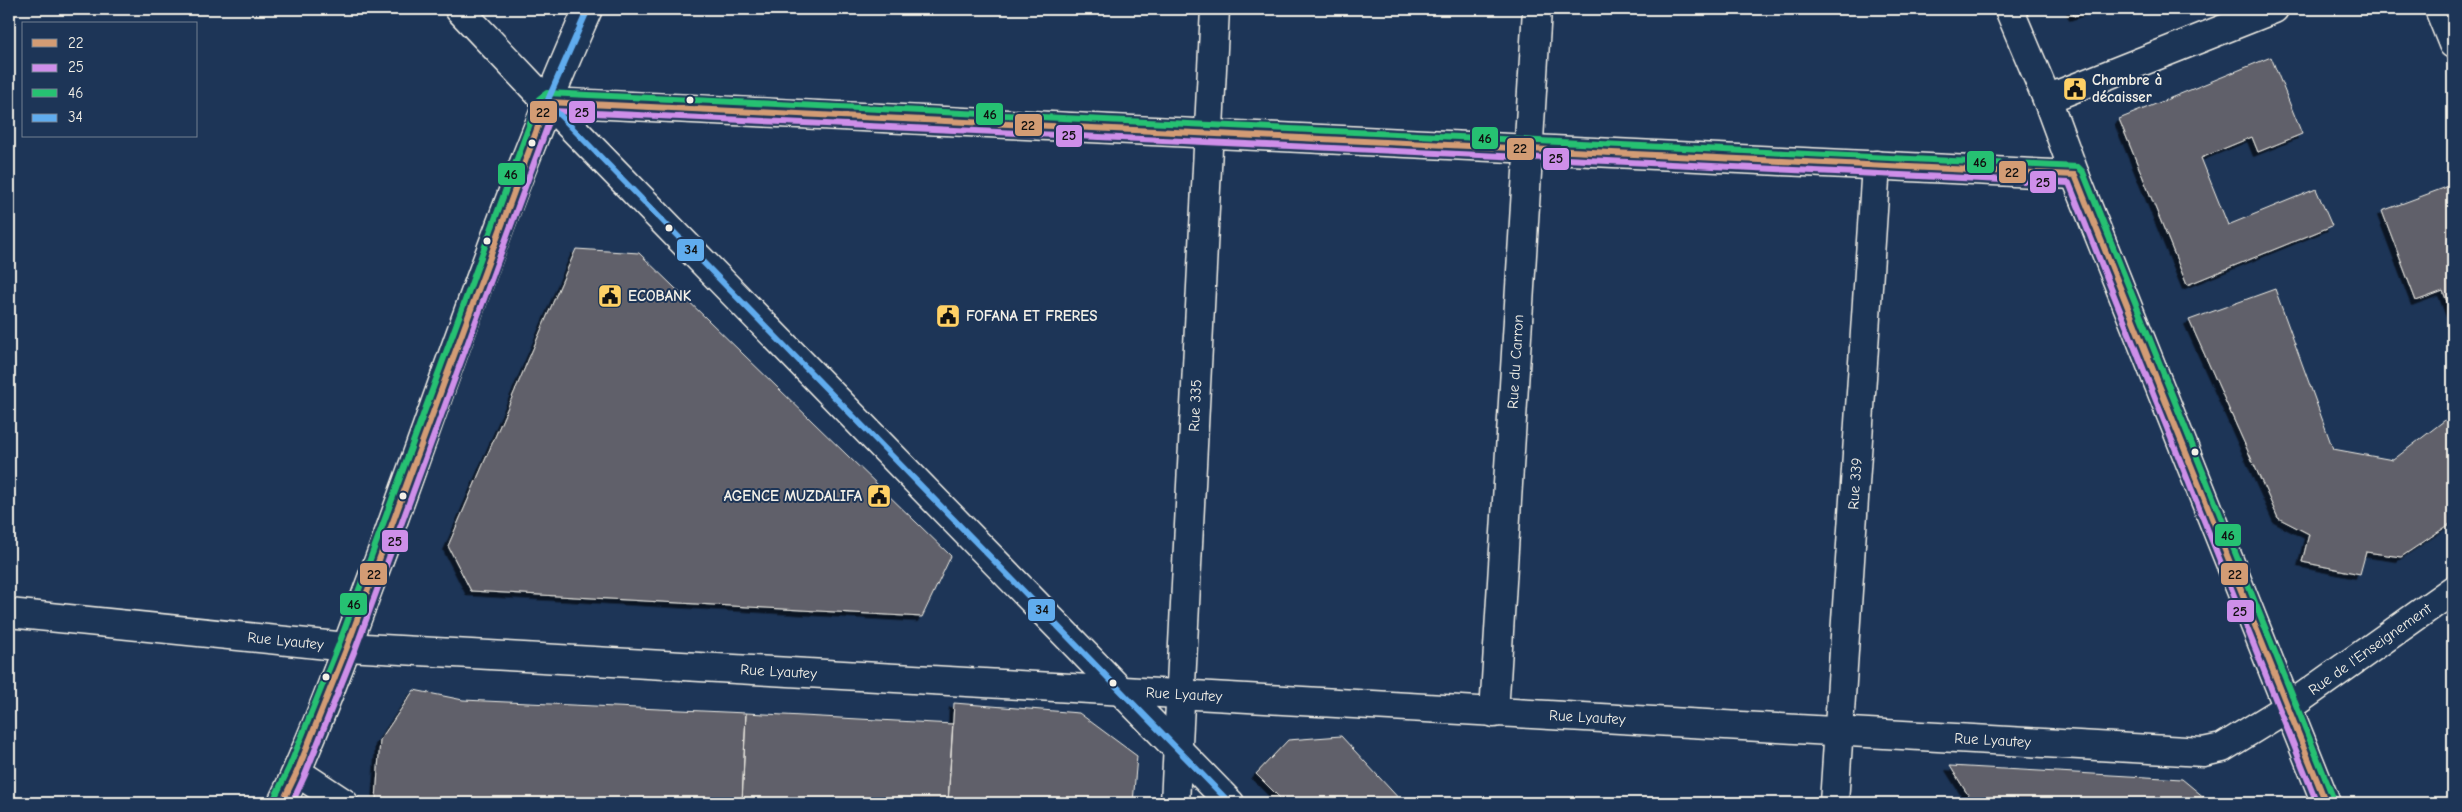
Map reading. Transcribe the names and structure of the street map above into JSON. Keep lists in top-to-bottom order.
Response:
{
  "streets": {
    "street": [
      "Rue du Carron",
      "Rue 335",
      "Rue 339",
      "Rue Lyautey",
      "Rue de l'Enseignement"
    ]
  },
  "crossings": [
    ["Rue du Carron", "Rue Lyautey"],
    ["Rue 335", "Rue Lyautey"],
    ["Rue 339", "Rue Lyautey"],
    ["Rue Lyautey", "Rue de l'Enseignement"]
  ],
  "places": {
    "public building": [
      "Chambre à décaisser",
      "ECOBANK",
      "FOFANA ET FRERES",
      "AGENCE MUZDALIFA"
    ]
  },
  "lines": [
    "transit line 34",
    "transit line 46",
    "transit line 22",
    "transit line 25"
  ],
  "legend": [
    "22",
    "25",
    "46",
    "34"
  ]
}
